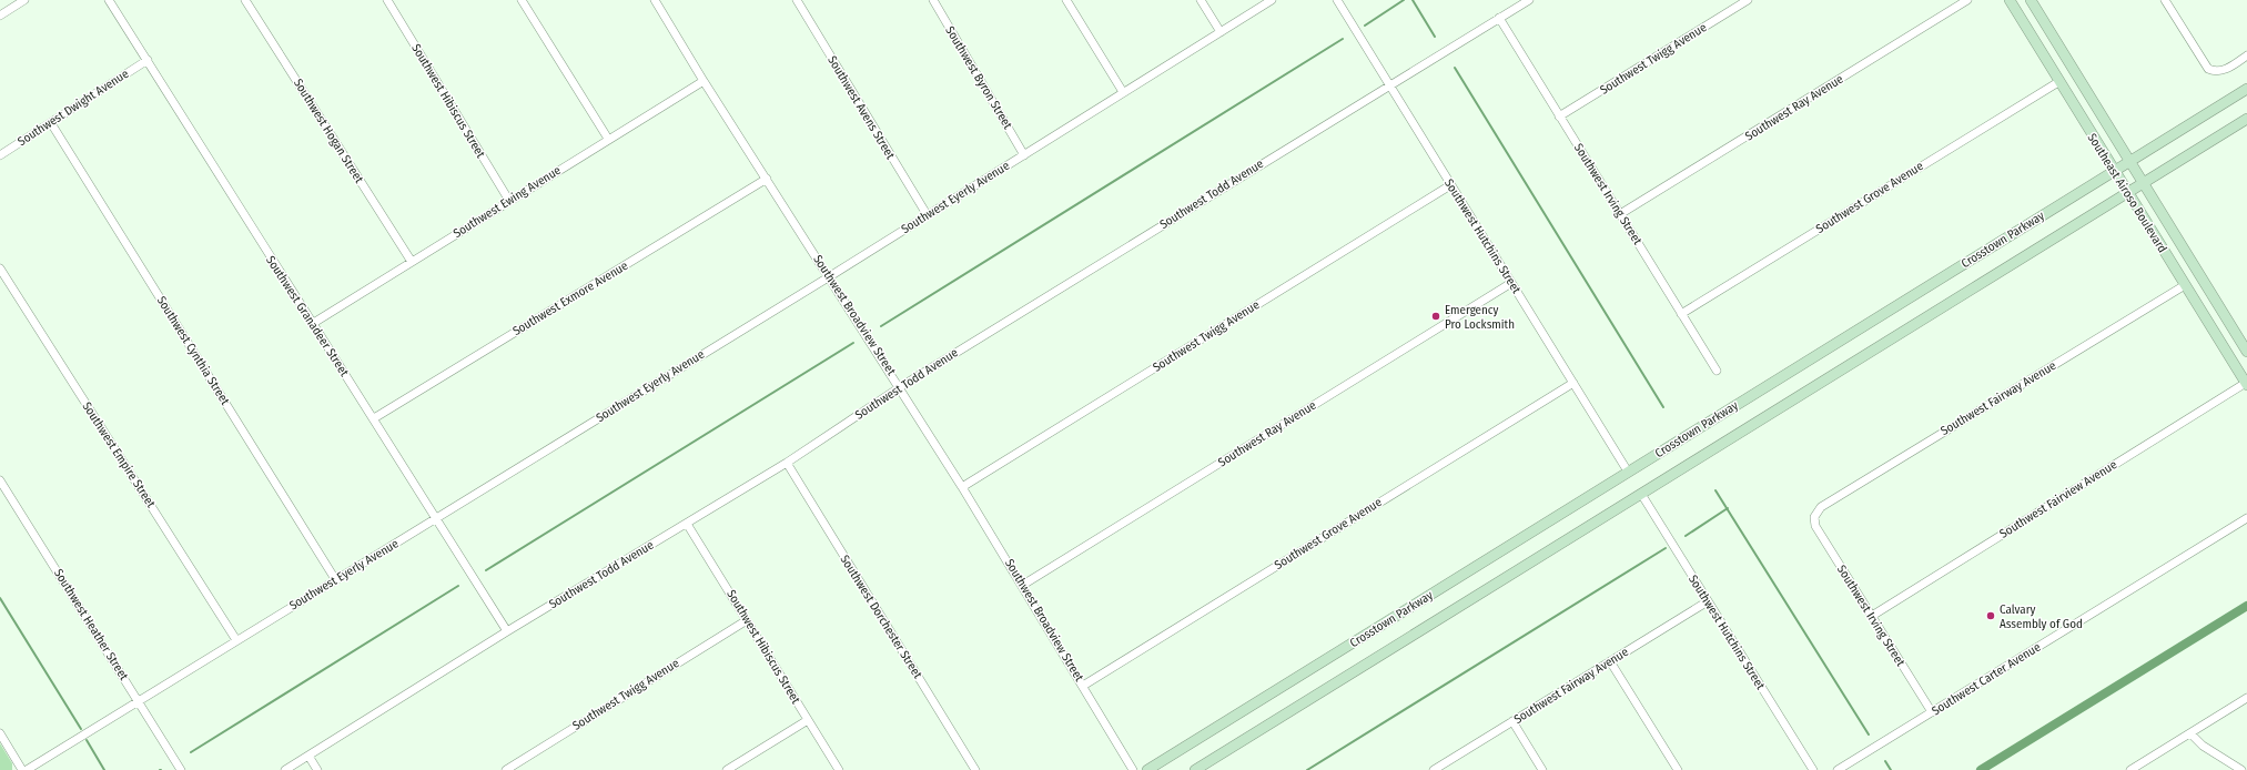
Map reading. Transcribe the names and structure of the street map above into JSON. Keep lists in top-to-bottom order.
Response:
{
  "streets": {
    "main road": ["Southeast Airoso Boulevard", "Crosstown Parkway"],
    "street": [
      "Southwest Twigg Avenue",
      "Southwest Byron Street",
      "Southwest Hibiscus Street",
      "Southwest Dwight Avenue",
      "Southwest Avens Street",
      "Southwest Ray Avenue",
      "Southwest Hogan Street",
      "Southwest Todd Avenue",
      "Southwest Irving Street",
      "Southwest Eyerly Avenue",
      "Southwest Grove Avenue",
      "Southwest Ewing Avenue",
      "Southwest Hutchins Street",
      "Southwest Exmore Avenue",
      "Southwest Broadview Street",
      "Southwest Granadeer Street",
      "Southwest Cynthia Street",
      "Southwest Fairway Avenue",
      "Southwest Empire Street",
      "Southwest Fairview Avenue",
      "Southwest Dorchester Street",
      "Southwest Heather Street",
      "Southwest Carter Avenue"
    ]
  },
  "crossings": [
    ["Southwest Twigg Avenue", "Southwest Hibiscus Street"],
    ["Southwest Twigg Avenue", "Southwest Irving Street"],
    ["Southwest Twigg Avenue", "Southwest Hutchins Street"],
    ["Southwest Twigg Avenue", "Southwest Broadview Street"],
    ["Southwest Byron Street", "Southwest Eyerly Avenue"],
    ["Southwest Hibiscus Street", "Southwest Todd Avenue"],
    ["Southwest Hibiscus Street", "Southwest Ewing Avenue"],
    ["Southwest Dwight Avenue", "Southwest Granadeer Street"],
    ["Southwest Dwight Avenue", "Southwest Cynthia Street"],
    ["Southwest Avens Street", "Southwest Eyerly Avenue"],
    ["Southwest Ray Avenue", "Southwest Irving Street"],
    ["Southwest Ray Avenue", "Southwest Hutchins Street"],
    ["Southwest Ray Avenue", "Southwest Broadview Street"],
    ["Southwest Hogan Street", "Southwest Ewing Avenue"],
    ["Southeast Airoso Boulevard", "Southwest Grove Avenue"],
    ["Southeast Airoso Boulevard", "Crosstown Parkway"],
    ["Southeast Airoso Boulevard", "Southwest Fairway Avenue"],
    ["Southeast Airoso Boulevard", "Southwest Fairview Avenue"],
    ["Southwest Todd Avenue", "Southwest Irving Street"],
    ["Southwest Todd Avenue", "Southwest Hutchins Street"],
    ["Southwest Todd Avenue", "Southwest Broadview Street"],
    ["Southwest Todd Avenue", "Southwest Granadeer Street"],
    ["Southwest Todd Avenue", "Southwest Dorchester Street"],
    ["Southwest Irving Street", "Southwest Grove Avenue"],
    ["Southwest Irving Street", "Southwest Fairway Avenue"],
    ["Southwest Irving Street", "Southwest Fairview Avenue"],
    ["Southwest Irving Street", "Southwest Carter Avenue"],
    ["Southwest Eyerly Avenue", "Southwest Broadview Street"],
    ["Southwest Eyerly Avenue", "Southwest Granadeer Street"],
    ["Southwest Eyerly Avenue", "Southwest Cynthia Street"],
    ["Southwest Eyerly Avenue", "Southwest Empire Street"],
    ["Southwest Eyerly Avenue", "Southwest Heather Street"],
    ["Southwest Grove Avenue", "Southwest Hutchins Street"],
    ["Southwest Grove Avenue", "Southwest Broadview Street"],
    ["Southwest Ewing Avenue", "Southwest Broadview Street"],
    ["Southwest Ewing Avenue", "Southwest Granadeer Street"],
    ["Southwest Hutchins Street", "Crosstown Parkway"],
    ["Southwest Hutchins Street", "Southwest Fairway Avenue"],
    ["Southwest Exmore Avenue", "Southwest Broadview Street"],
    ["Southwest Exmore Avenue", "Southwest Granadeer Street"]
  ],
  "places": ["Emergency Pro Locksmith", "Calvary Assembly of God"]
}
